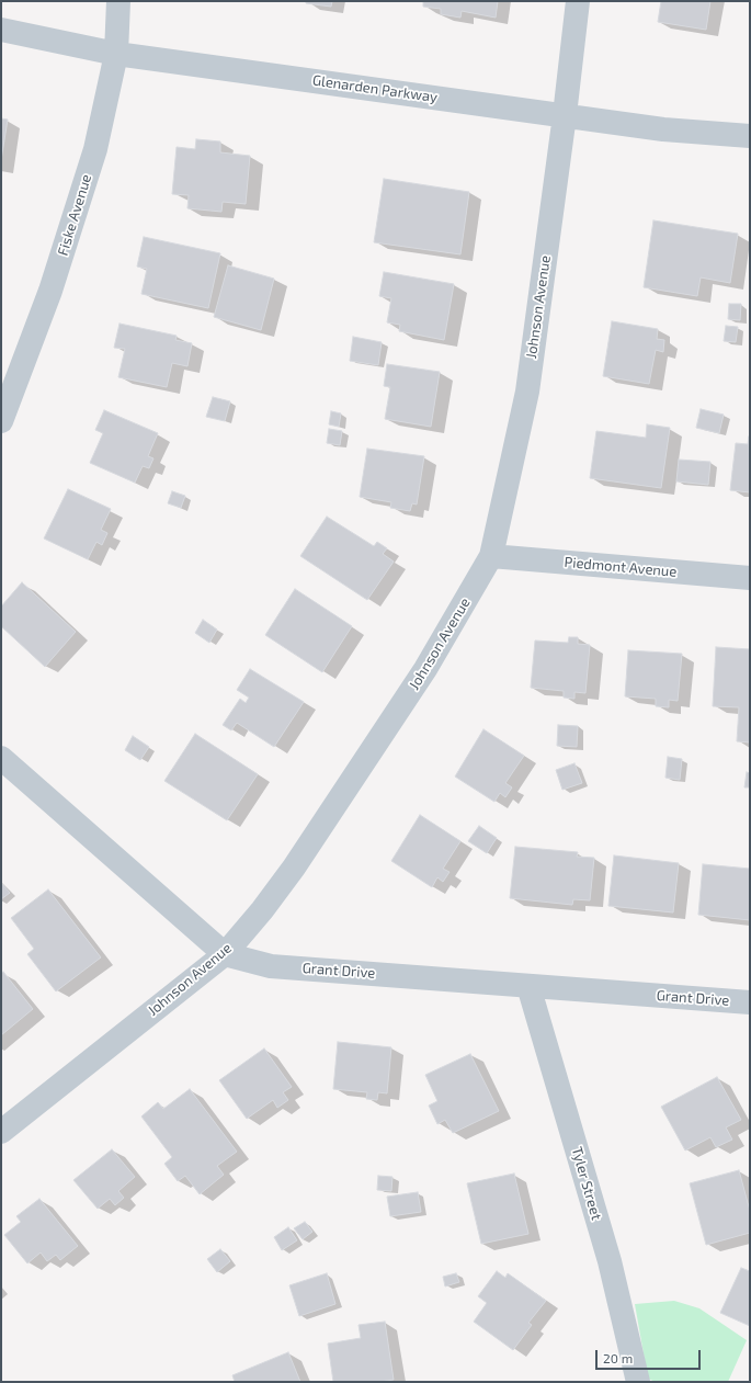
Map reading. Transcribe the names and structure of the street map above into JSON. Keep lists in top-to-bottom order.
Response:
{
  "streets": {
    "street": [
      "Glenarden Parkway",
      "Fiske Avenue",
      "Johnson Avenue",
      "Piedmont Avenue",
      "Grant Drive",
      "Tyler Street"
    ]
  },
  "crossings": [
    ["Glenarden Parkway", "Fiske Avenue"],
    ["Glenarden Parkway", "Johnson Avenue"],
    ["Johnson Avenue", "Piedmont Avenue"],
    ["Johnson Avenue", "Grant Drive"],
    ["Grant Drive", "Tyler Street"]
  ],
  "scale_bar": "20 m"
}
